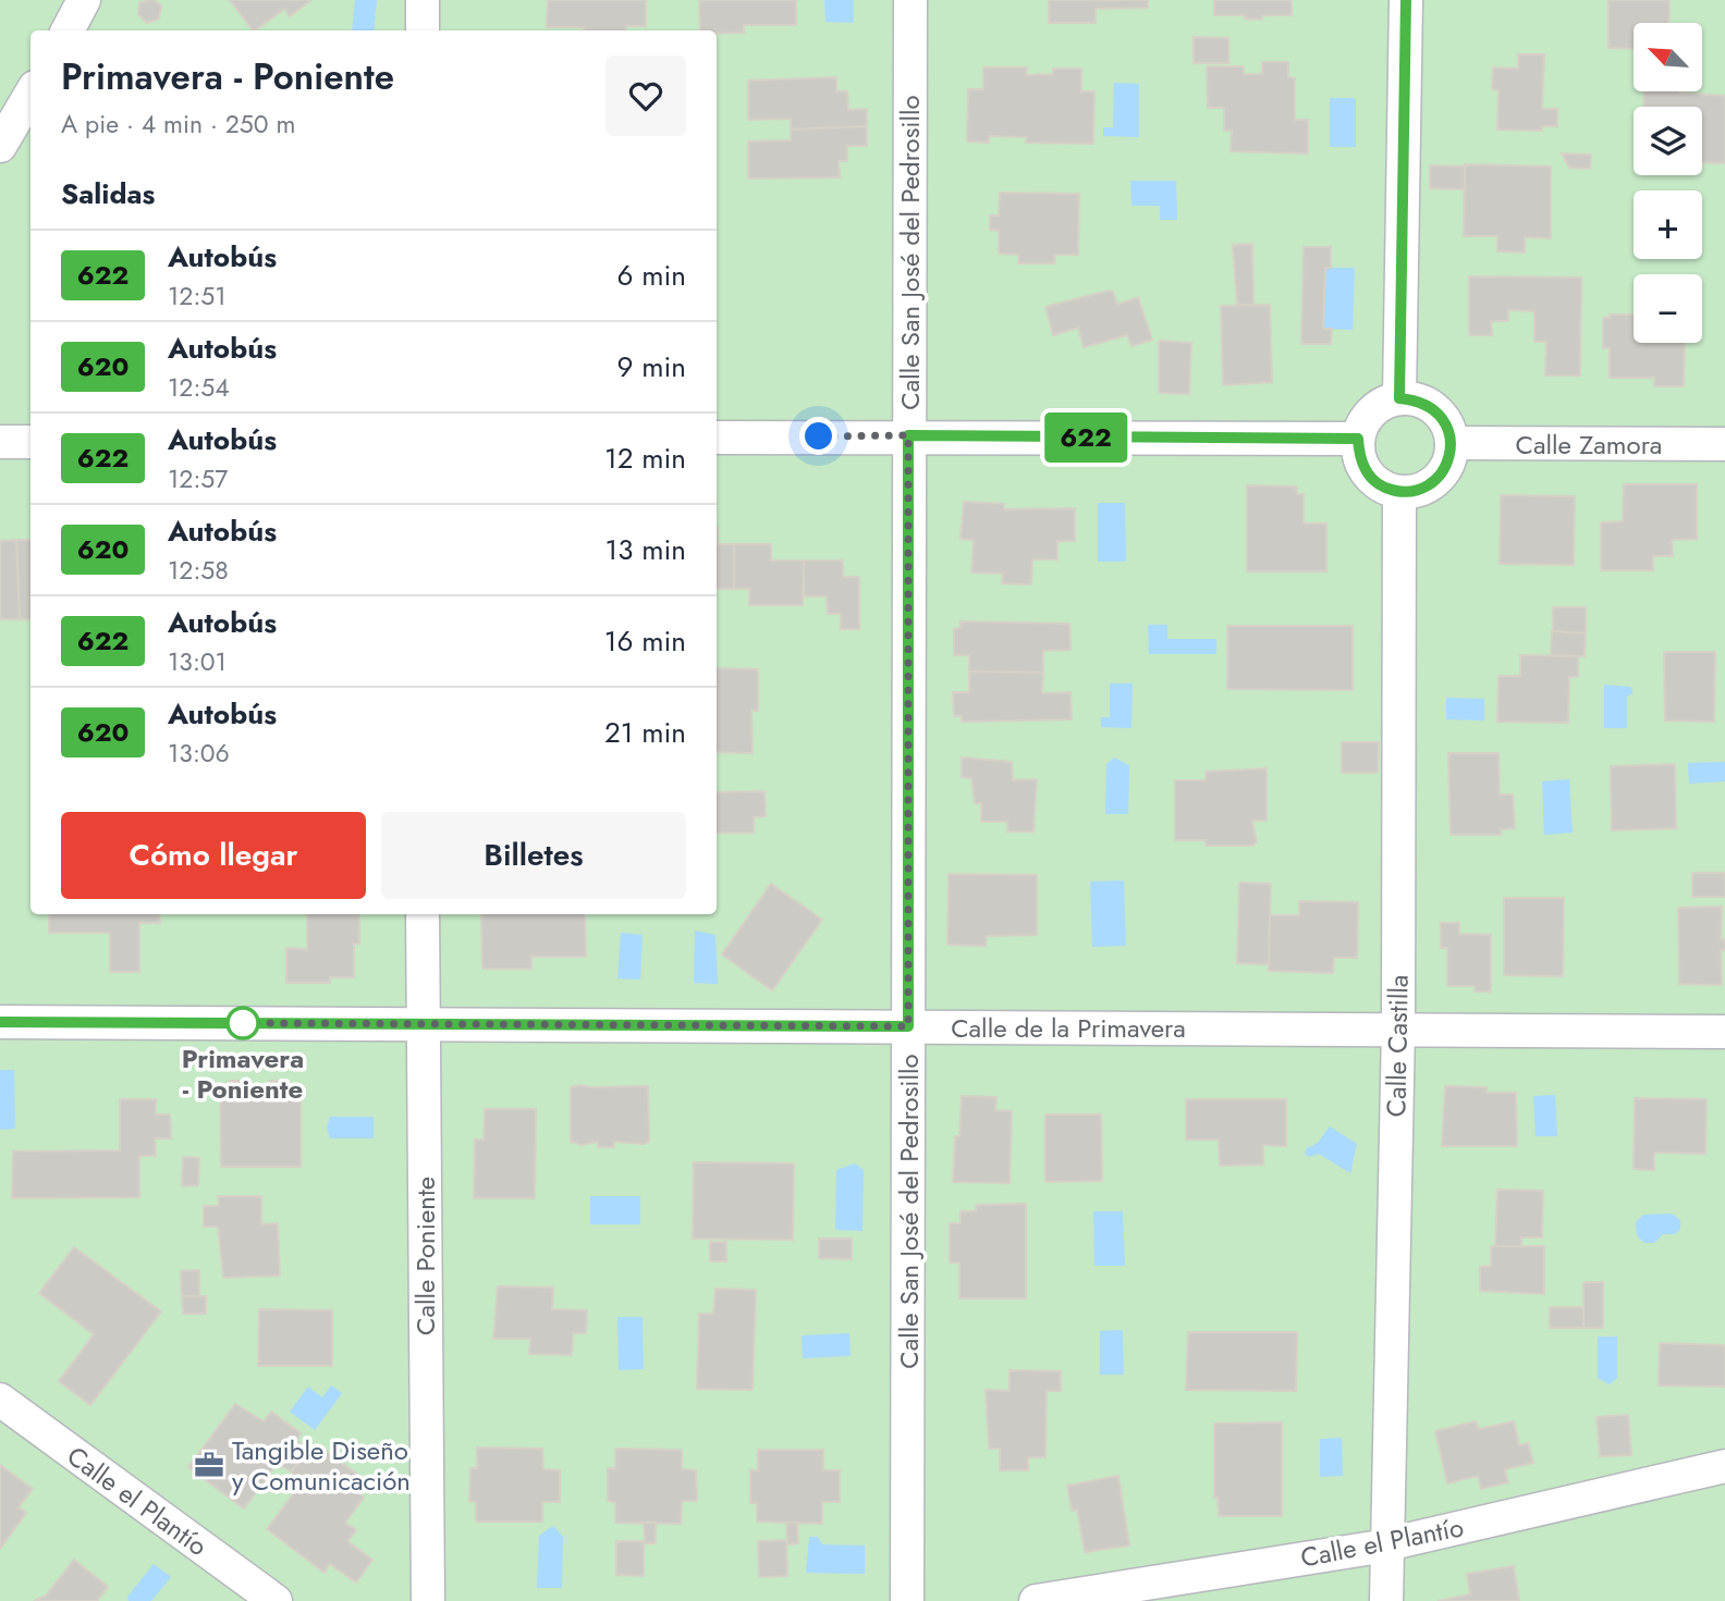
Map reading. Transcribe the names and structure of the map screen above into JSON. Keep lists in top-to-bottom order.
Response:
{
  "streets": {
    "street": [
      "Calle San José del Pedrosillo",
      "Calle Zamora",
      "Calle de la Primavera",
      "Calle Castilla",
      "Calle Poniente",
      "Calle el Plantío"
    ]
  },
  "crossings": [
    ["Calle San José del Pedrosillo", "Calle de la Primavera"],
    ["Calle Zamora", "Calle Castilla"],
    ["Calle de la Primavera", "Calle Castilla"],
    ["Calle de la Primavera", "Calle Poniente"],
    ["Calle Castilla", "Calle el Plantío"]
  ],
  "places": {
    "other": ["Primavera - Poniente"],
    "office": ["Tangible Diseño y Comunicación"]
  },
  "lines": ["bus line 622"],
  "north": "top left",
  "page": {
    "on_map": "622",
    "map_buttons": ["+", "−"],
    "heading": [
      ["Primavera - Poniente", "A pie · 4 min · 250 m"],
      "Salidas"
    ],
    "list": [
      {
        "mark": "622",
        "name": "Autobús",
        "note": "12:51",
        "value": "6 min"
      },
      {
        "mark": "620",
        "name": "Autobús",
        "note": "12:54",
        "value": "9 min"
      },
      {
        "mark": "622",
        "name": "Autobús",
        "note": "12:57",
        "value": "12 min"
      },
      {
        "mark": "620",
        "name": "Autobús",
        "note": "12:58",
        "value": "13 min"
      },
      {
        "mark": "622",
        "name": "Autobús",
        "note": "13:01",
        "value": "16 min"
      },
      {
        "mark": "620",
        "name": "Autobús",
        "note": "13:06",
        "value": "21 min"
      }
    ],
    "buttons": ["Cómo llegar", "Billetes"]
  }
}
